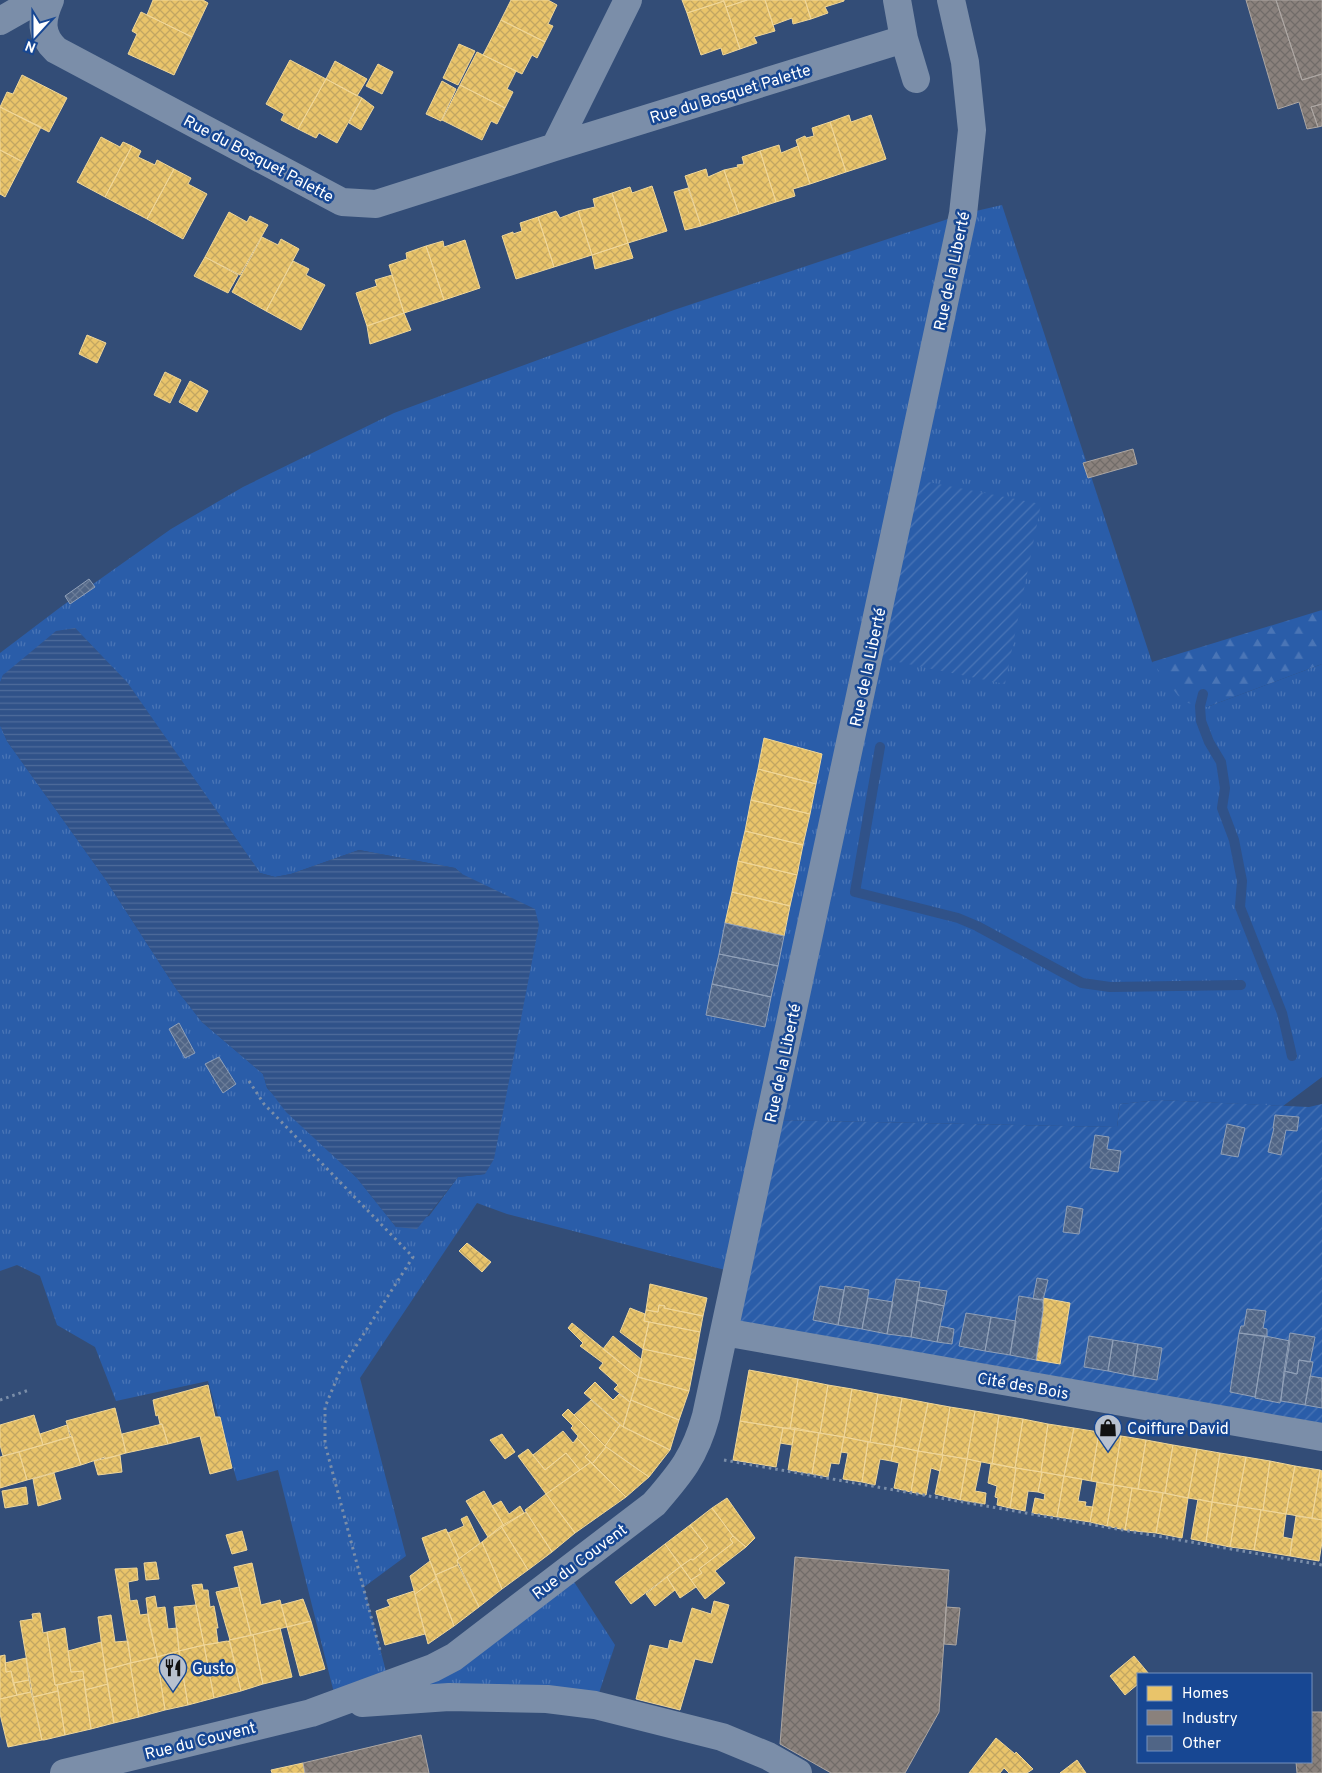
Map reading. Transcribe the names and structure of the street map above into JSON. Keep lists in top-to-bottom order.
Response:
{
  "streets": {
    "street": [
      "Rue du Bosquet Palette",
      "Rue de la Liberté",
      "Cité des Bois",
      "Rue du Couvent"
    ]
  },
  "crossings": [
    ["Rue de la Liberté", "Cité des Bois"],
    ["Rue de la Liberté", "Rue du Couvent"],
    ["Cité des Bois", "Rue du Couvent"]
  ],
  "places": {
    "shop": ["Coiffure David"],
    "restaurant": ["Gusto"]
  },
  "legend": ["Homes", "Industry", "Other"],
  "north": "bottom"
}
